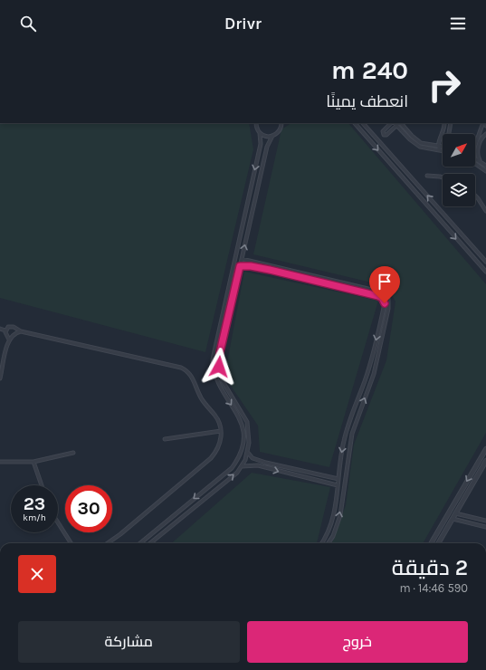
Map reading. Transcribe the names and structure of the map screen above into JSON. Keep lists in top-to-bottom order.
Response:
{
  "north": "top right",
  "page": {
    "header": "Drivr",
    "turn": ["240 m", "انعطف يمينًا"],
    "speed": "23 km/h",
    "limit": "30",
    "heading": ["2 دقيقة", "590 m · 14:46"],
    "buttons": ["خروج", "مشاركة"]
  }
}
